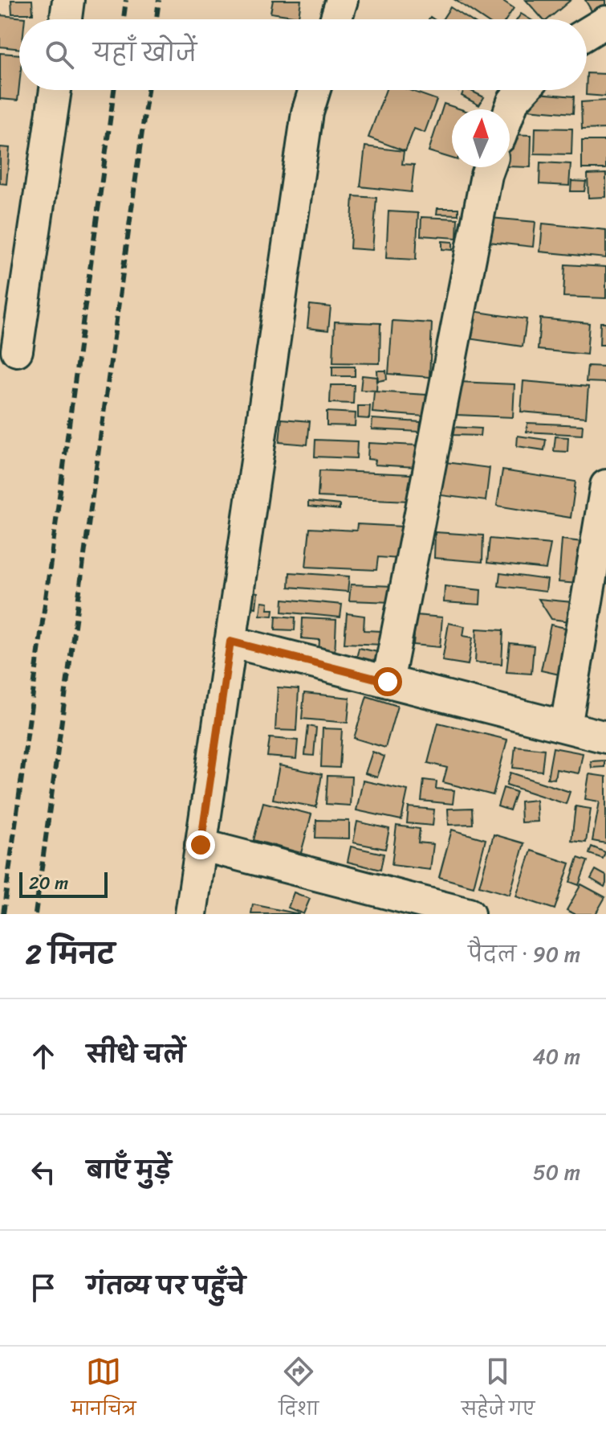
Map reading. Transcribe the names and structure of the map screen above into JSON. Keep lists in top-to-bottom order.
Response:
{
  "scale_bar": "20 m",
  "north": "top",
  "page": {
    "search": "यहाँ खोजें",
    "scale": "20 m",
    "heading": ["2 मिनट", "पैदल · 90 m"],
    "list": [
      ["सीधे चलें", "40 m"],
      ["बाएँ मुड़ें", "50 m"],
      "गंतव्य पर पहुँचे"
    ],
    "nav": ["मानचित्र", "दिशा", "सहेजे गए"]
  }
}
